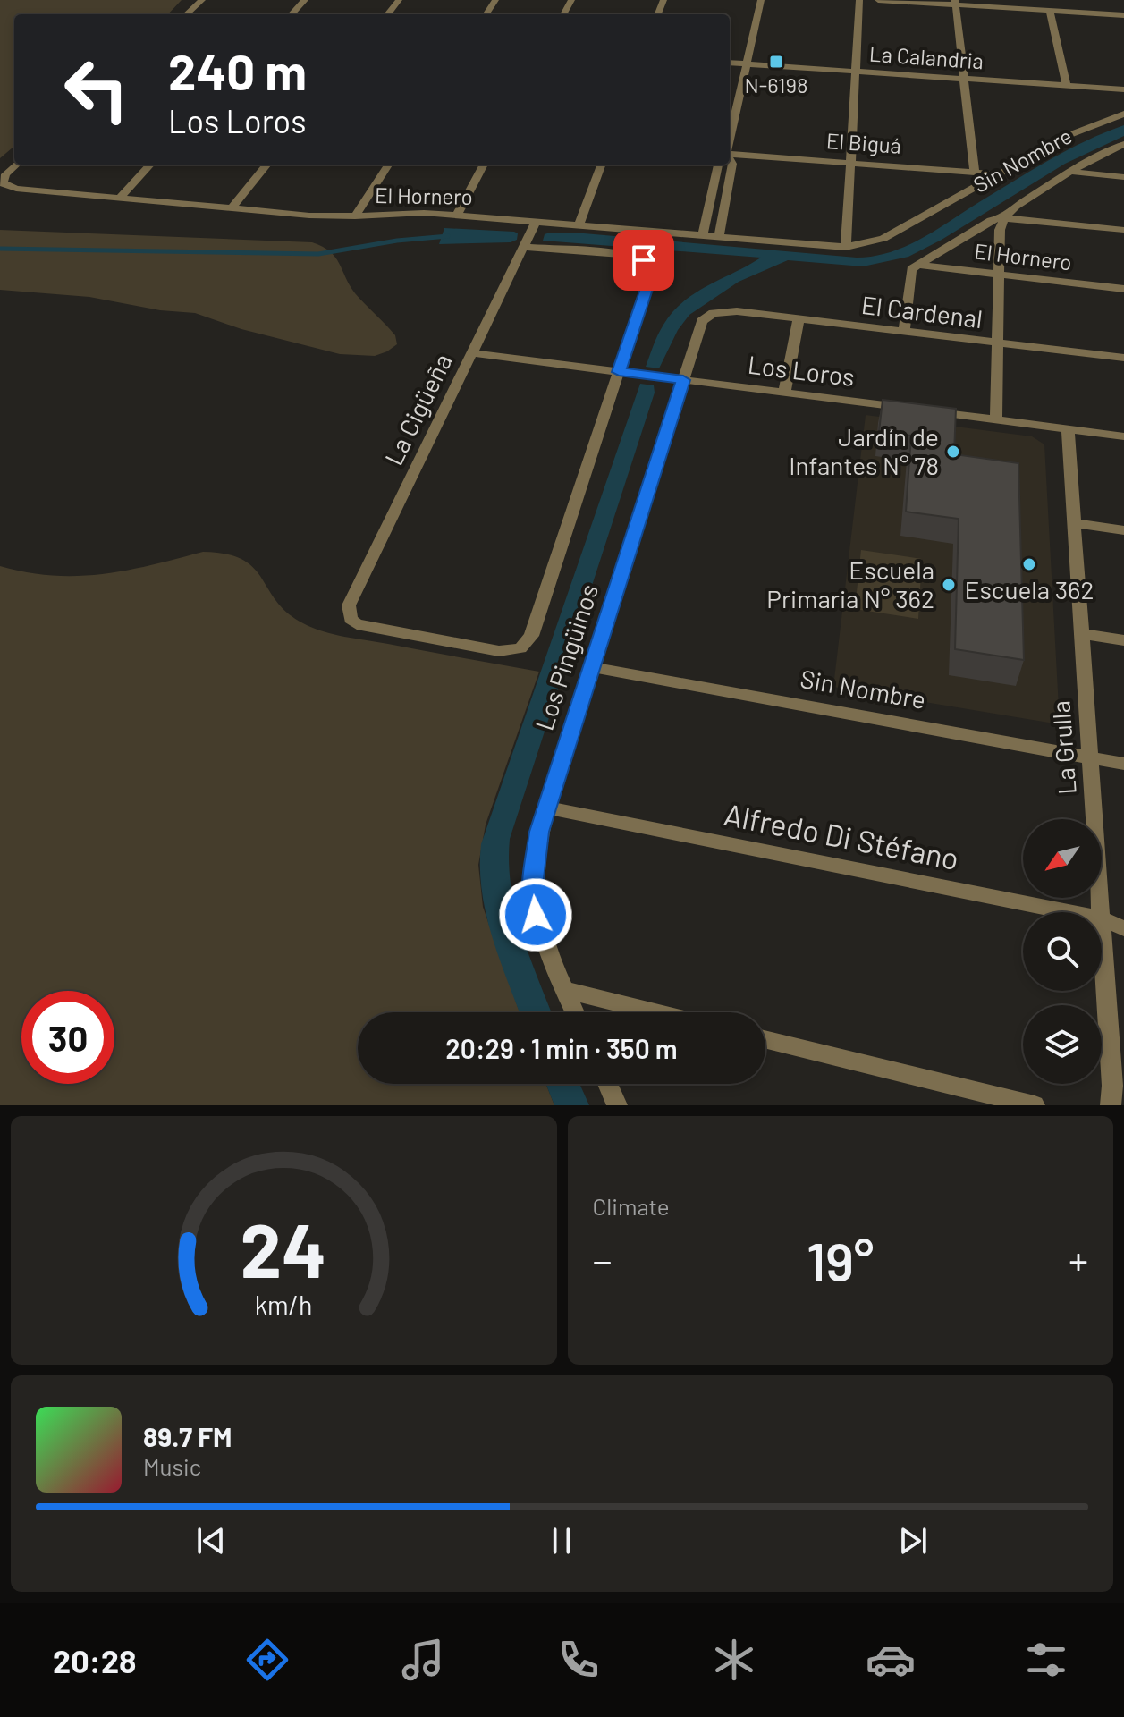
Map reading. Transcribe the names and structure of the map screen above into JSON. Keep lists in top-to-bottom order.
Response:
{
  "streets": {
    "street": [
      "La Calandria",
      "El Biguá",
      "Sin Nombre",
      "El Hornero",
      "El Cardenal",
      "Los Loros",
      "La Cigüeña",
      "Los Pingüinos",
      "La Grulla",
      "Alfredo Di Stéfano"
    ]
  },
  "crossings": [
    ["El Biguá", "Sin Nombre"],
    ["Sin Nombre", "El Hornero"],
    ["Sin Nombre", "Los Pingüinos"],
    ["Sin Nombre", "La Grulla"],
    ["El Hornero", "La Cigüeña"],
    ["El Cardenal", "Los Pingüinos"],
    ["Los Loros", "La Cigüeña"],
    ["Los Loros", "Los Pingüinos"],
    ["La Cigüeña", "Los Pingüinos"],
    ["Los Pingüinos", "Alfredo Di Stéfano"]
  ],
  "places": {
    "transit": ["N-6198"],
    "other": ["Jardín de Infantes N° 78", "Escuela 362", "Escuela Primaria N° 362"]
  },
  "north": "bottom left",
  "page": {
    "turn": ["240 m", "Los Loros"],
    "limit": "30",
    "trip": "20:29 · 1 min · 350 m",
    "tile": "Climate",
    "heat": ["−", "19°", "+"],
    "song": ["89.7 FM", "Music"],
    "tabs": "20:28",
    "gauge": ["24", "km/h"]
  }
}
